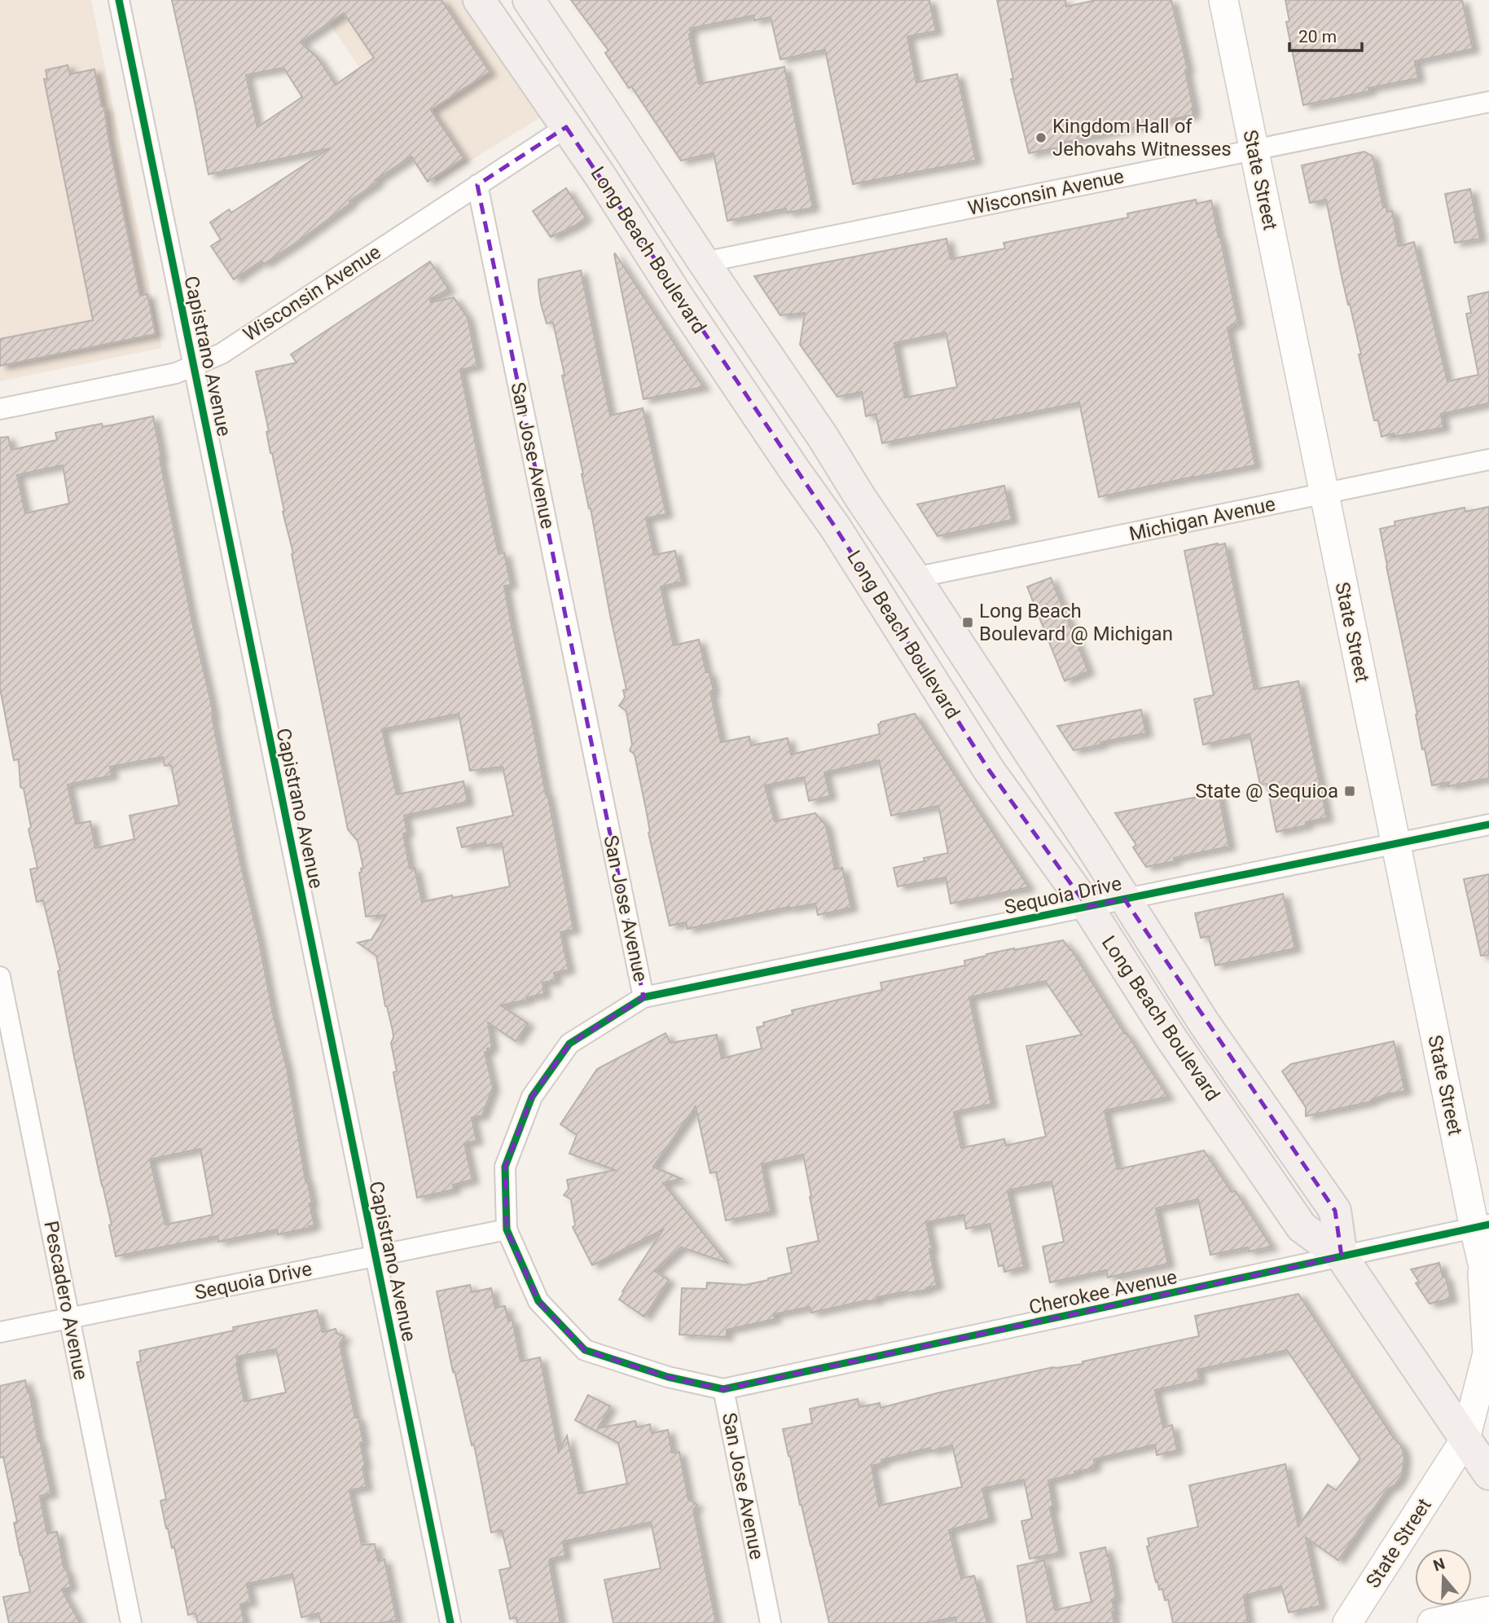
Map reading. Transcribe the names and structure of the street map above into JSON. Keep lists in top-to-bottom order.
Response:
{
  "streets": {
    "main road": ["State Street", "Long Beach Boulevard"],
    "street": [
      "Wisconsin Avenue",
      "Capistrano Avenue",
      "San Jose Avenue",
      "Michigan Avenue",
      "Sequoia Drive",
      "Cherokee Avenue",
      "Pescadero Avenue"
    ]
  },
  "crossings": [
    ["State Street", "Wisconsin Avenue"],
    ["State Street", "Long Beach Boulevard"],
    ["State Street", "Michigan Avenue"],
    ["State Street", "Sequoia Drive"],
    ["State Street", "Cherokee Avenue"],
    ["Wisconsin Avenue", "Long Beach Boulevard"],
    ["Wisconsin Avenue", "Capistrano Avenue"],
    ["Wisconsin Avenue", "San Jose Avenue"],
    ["Long Beach Boulevard", "Michigan Avenue"],
    ["Long Beach Boulevard", "Sequoia Drive"],
    ["Long Beach Boulevard", "Cherokee Avenue"],
    ["Capistrano Avenue", "Sequoia Drive"],
    ["San Jose Avenue", "Sequoia Drive"],
    ["San Jose Avenue", "Cherokee Avenue"],
    ["Sequoia Drive", "Pescadero Avenue"]
  ],
  "places": {
    "other": ["Kingdom Hall of Jehovahs Witnesses"],
    "transit": ["Long Beach Boulevard @ Michigan", "State @ Sequioa"]
  },
  "scale_bar": "20 m",
  "north": "top"
}
